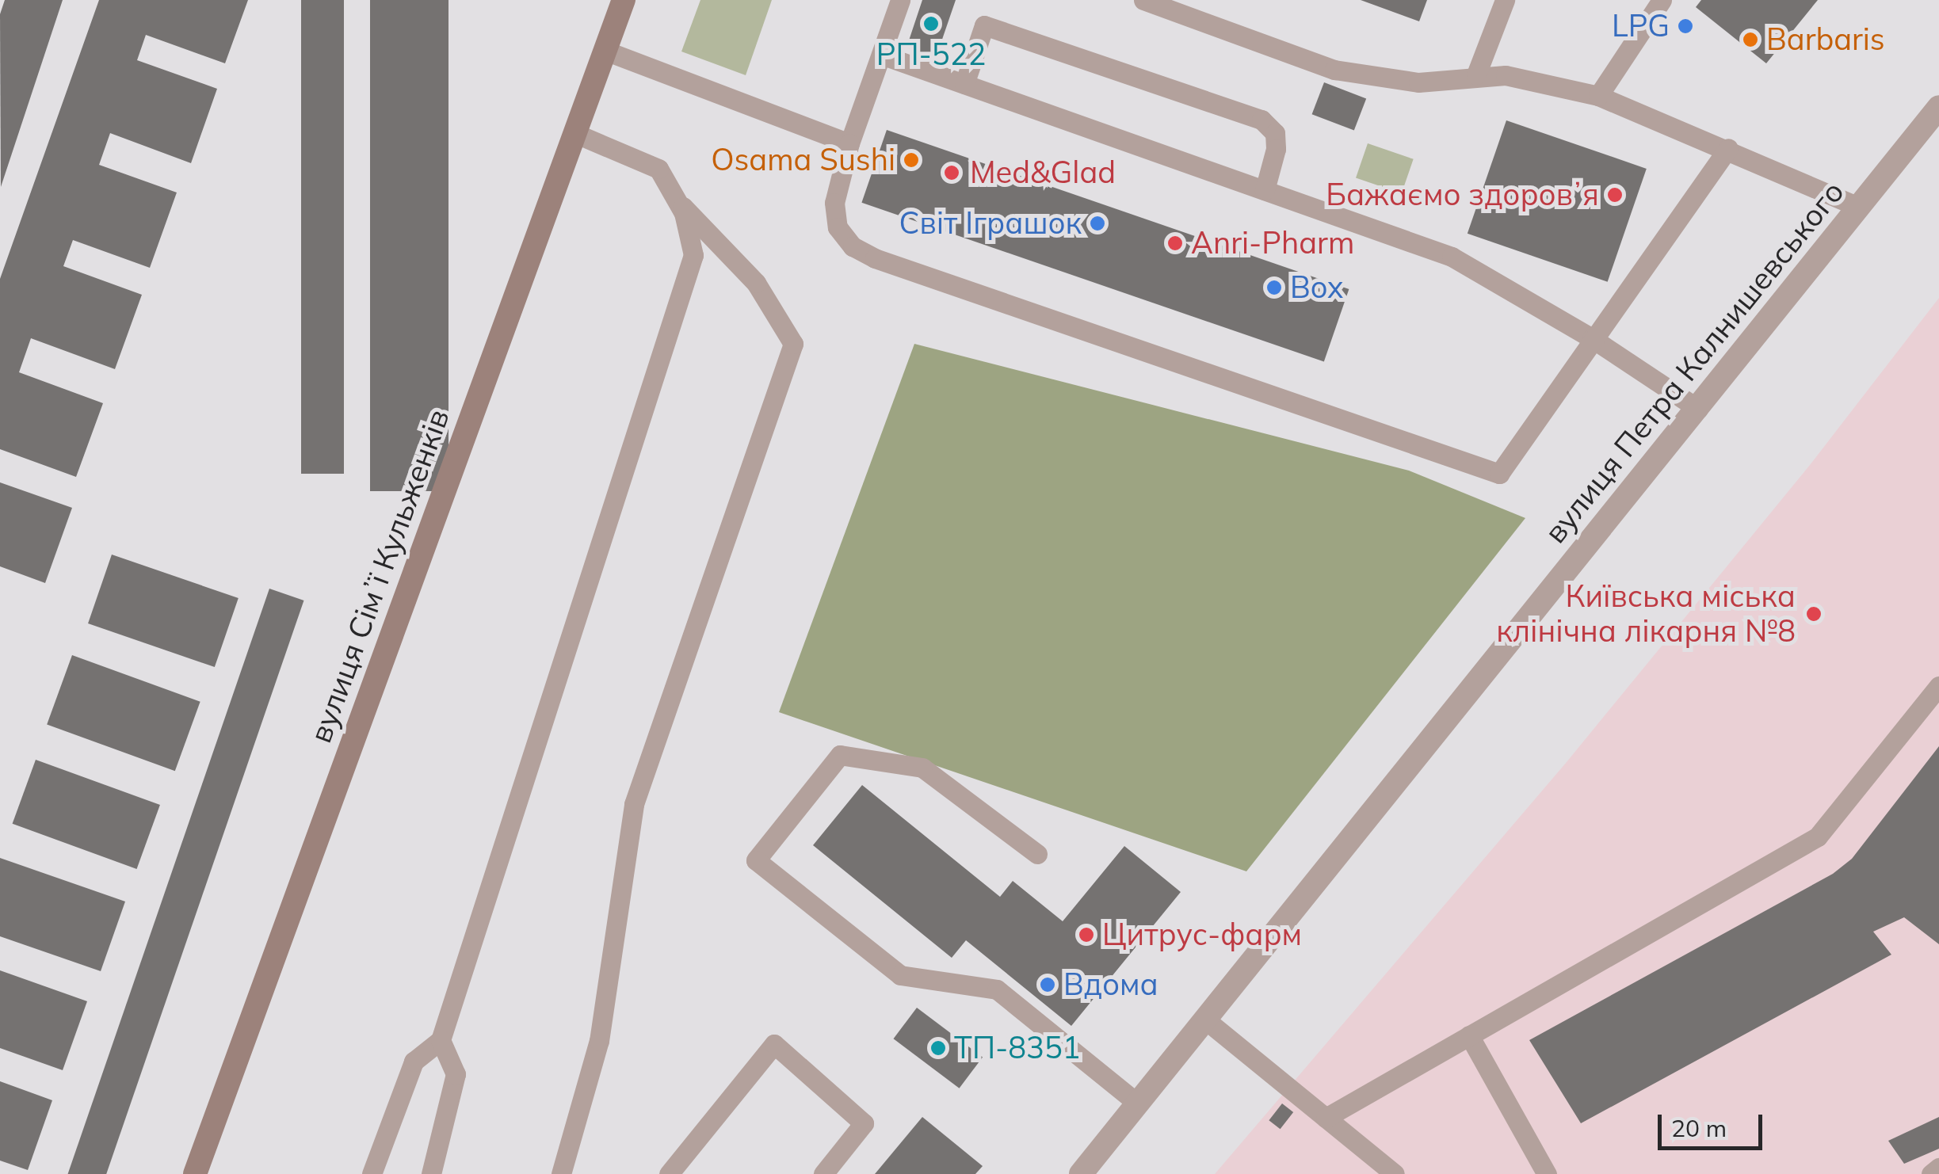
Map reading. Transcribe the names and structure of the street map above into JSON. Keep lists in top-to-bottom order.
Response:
{
  "streets": {
    "main road": ["вулиця Сімʼї Кульженків"],
    "street": ["вулиця Петра Калнишевського"]
  },
  "places": [
    "РП-522",
    "LPG",
    "Barbaris",
    "Osama Sushi",
    "Med&Glad",
    "Бажаємо здоровʼя",
    "Світ Іграшок",
    "Anri-Pharm",
    "Box",
    "Київська міська клінічна лікарня №8",
    "Цитрус-фарм",
    "Вдома",
    "ТП-8351"
  ],
  "scale_bar": "20 m"
}
